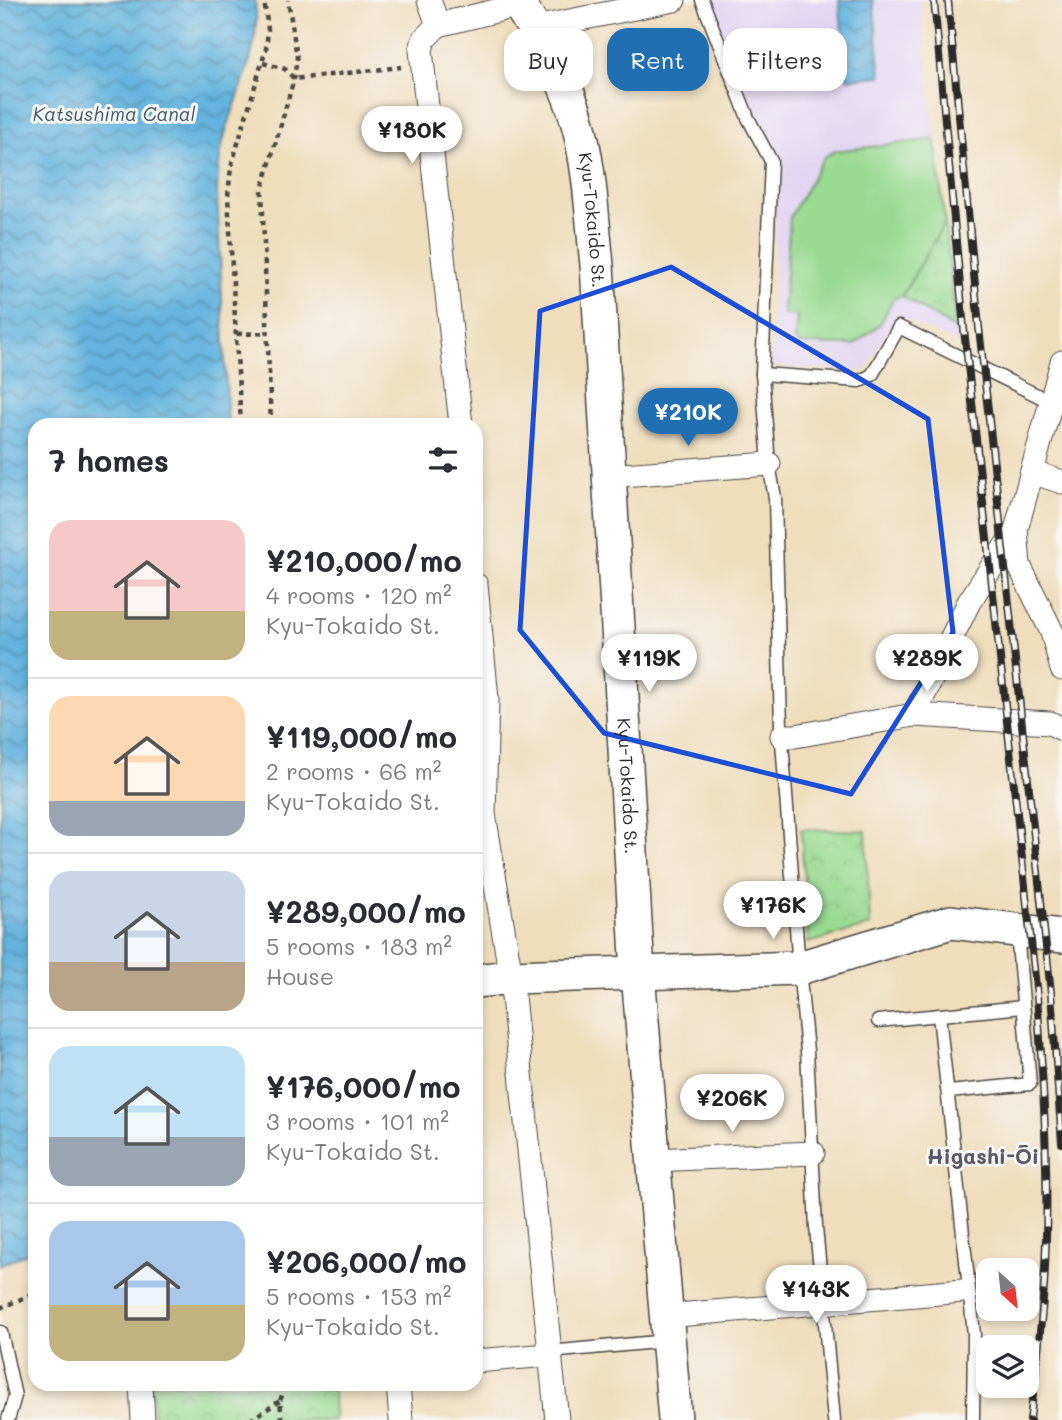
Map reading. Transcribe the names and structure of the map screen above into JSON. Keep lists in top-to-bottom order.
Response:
{
  "streets": {
    "street": ["Kyu-Tokaido St."]
  },
  "districts": ["Higashi-Ōi"],
  "water": ["Katsushima Canal"],
  "north": "bottom right",
  "page": {
    "chip": ["Buy", "Rent", "Filters"],
    "price": [
      "¥180K",
      "¥210K",
      "¥119K",
      "¥289K",
      "¥176K",
      "¥206K",
      "¥143K"
    ],
    "heading": "7 homes",
    "list": [
      {
        "name": "¥210,000/mo",
        "note": "4 rooms · 120 m² · Kyu-Tokaido St."
      },
      {
        "name": "¥119,000/mo",
        "note": "2 rooms · 66 m² · Kyu-Tokaido St."
      },
      {
        "name": "¥289,000/mo",
        "note": "5 rooms · 183 m² · House"
      },
      {
        "name": "¥176,000/mo",
        "note": "3 rooms · 101 m² · Kyu-Tokaido St."
      },
      {
        "name": "¥206,000/mo",
        "note": "5 rooms · 153 m² · Kyu-Tokaido St."
      }
    ]
  }
}
